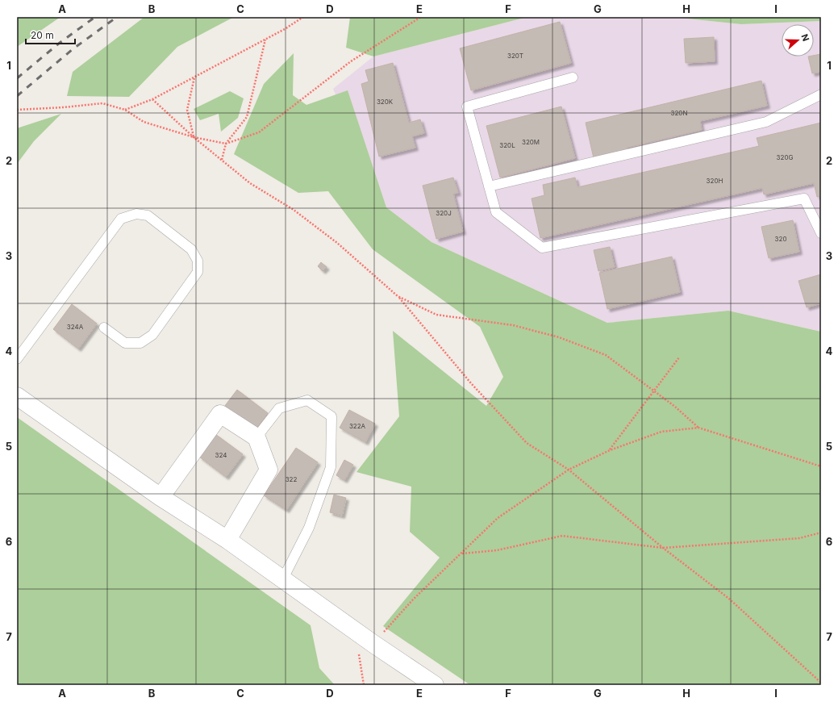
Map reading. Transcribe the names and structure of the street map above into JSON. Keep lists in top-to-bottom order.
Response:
{
  "house_numbers": [
    "320T",
    "320K",
    "320N",
    "320M",
    "320L",
    "320G",
    "320H",
    "320J",
    "320",
    "324A",
    "322A",
    "324",
    "322"
  ],
  "scale_bar": "20 m",
  "north": "right",
  "grid": {
    "columns": [
      "A",
      "B",
      "C",
      "D",
      "E",
      "F",
      "G",
      "H",
      "I"
    ],
    "rows": [
      "1",
      "2",
      "3",
      "4",
      "5",
      "6",
      "7"
    ]
  }
}
